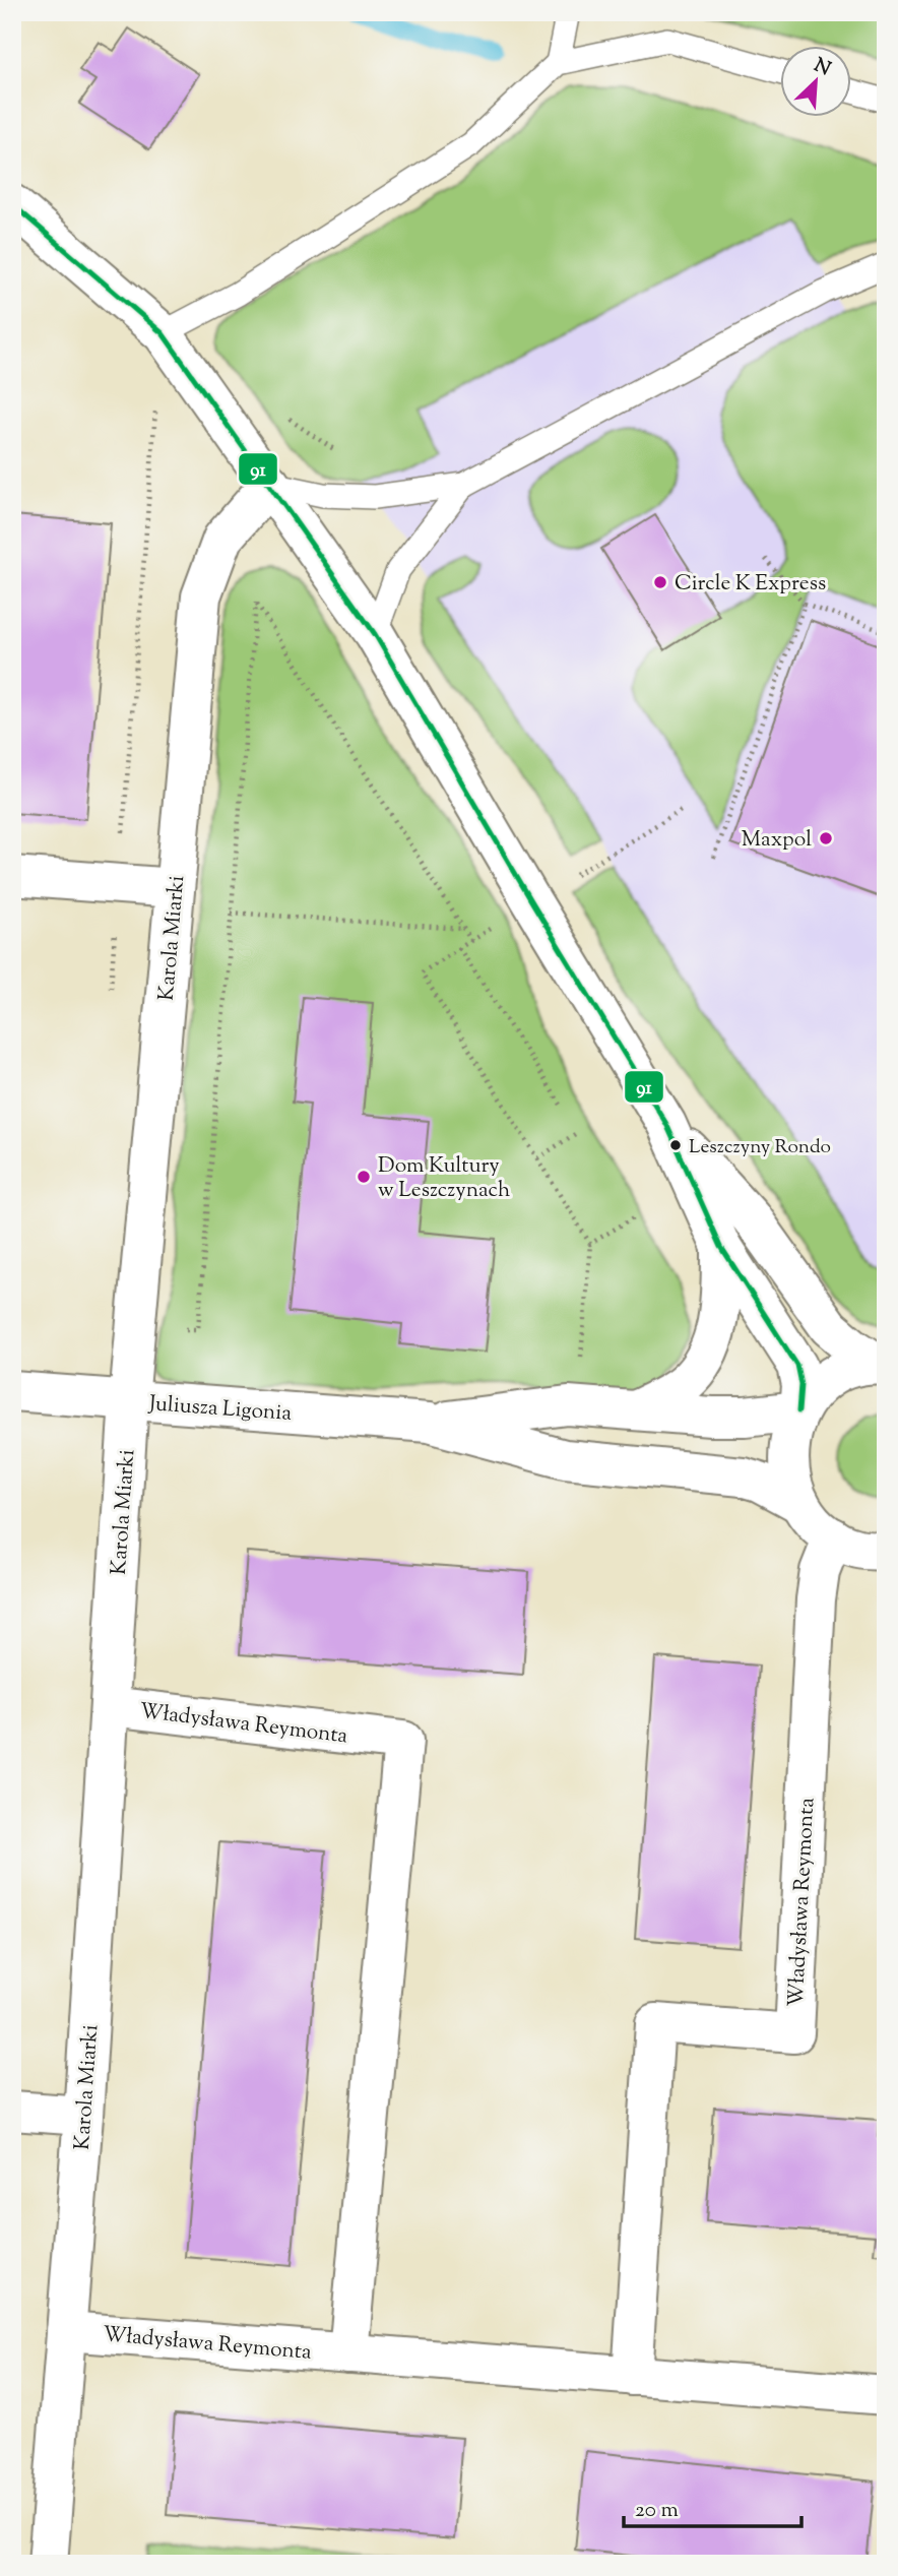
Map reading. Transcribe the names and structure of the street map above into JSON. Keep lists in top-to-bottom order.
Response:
{
  "streets": {
    "street": ["Karola Miarki", "Juliusza Ligonia", "Władysława Reymonta"]
  },
  "crossings": [
    ["Karola Miarki", "Juliusza Ligonia"],
    ["Karola Miarki", "Władysława Reymonta"]
  ],
  "places": [
    "Circle K Express",
    "Maxpol",
    "Leszczyny Rondo",
    "Dom Kultury w Leszczynach"
  ],
  "lines": ["transit line 91"],
  "scale_bar": "20 m",
  "north": "top right"
}
